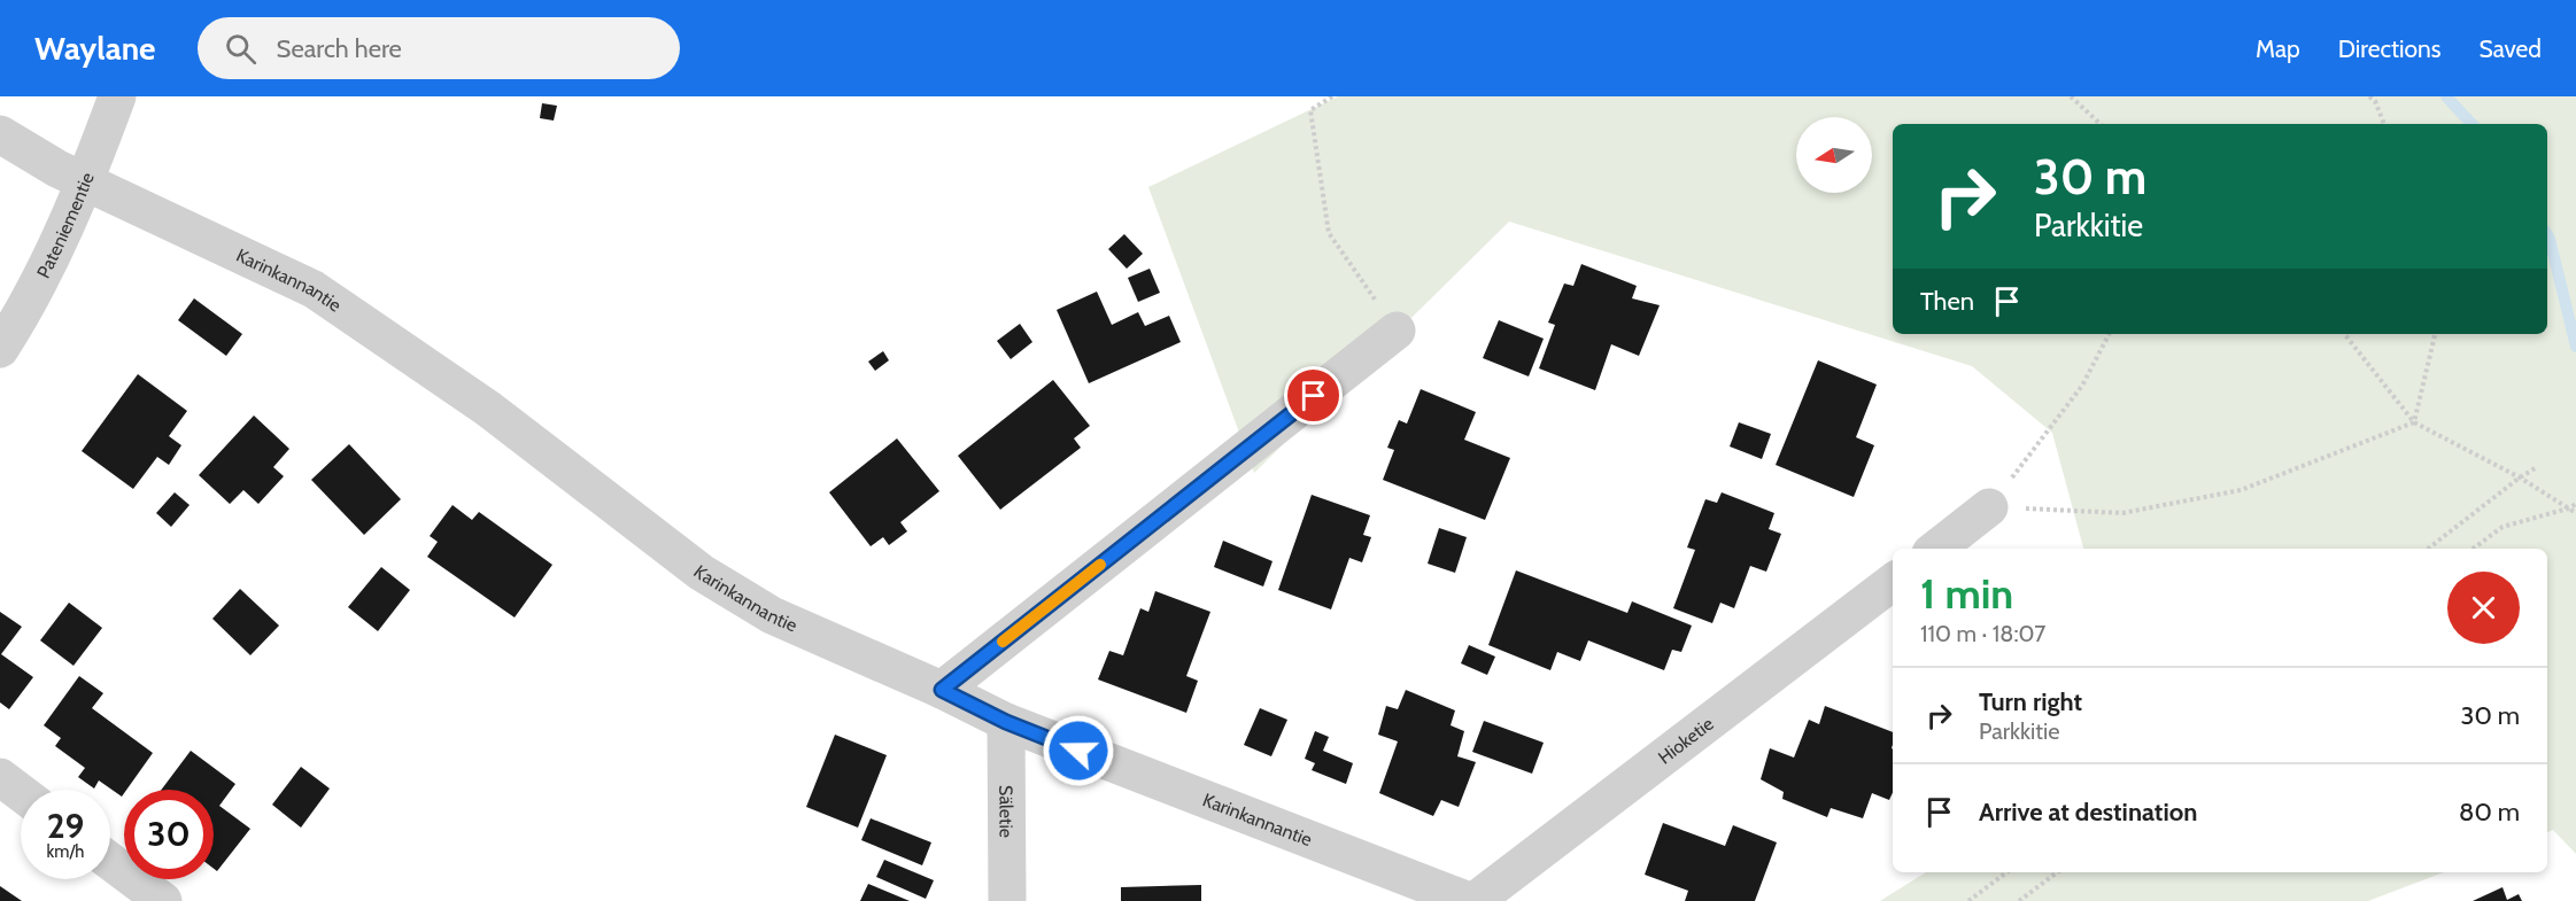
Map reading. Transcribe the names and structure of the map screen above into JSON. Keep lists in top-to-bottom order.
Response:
{
  "streets": {
    "street": [
      "Pateniementie",
      "Karinkannantie",
      "Hioketie",
      "Säletie"
    ]
  },
  "crossings": [
    ["Pateniementie", "Karinkannantie"],
    ["Karinkannantie", "Säletie"]
  ],
  "north": "left",
  "page": {
    "header": "Waylane",
    "search": "Search here",
    "nav": ["Map", "Directions", "Saved"],
    "turn": ["30 m", "Parkkitie"],
    "then": "Then",
    "heading": ["1 min", "110 m · 18:07"],
    "list": [
      {
        "name": "Turn right",
        "note": "Parkkitie",
        "value": "30 m"
      },
      {
        "name": "Arrive at destination",
        "value": "80 m"
      }
    ],
    "speed": "29 km/h",
    "limit": "30"
  }
}
